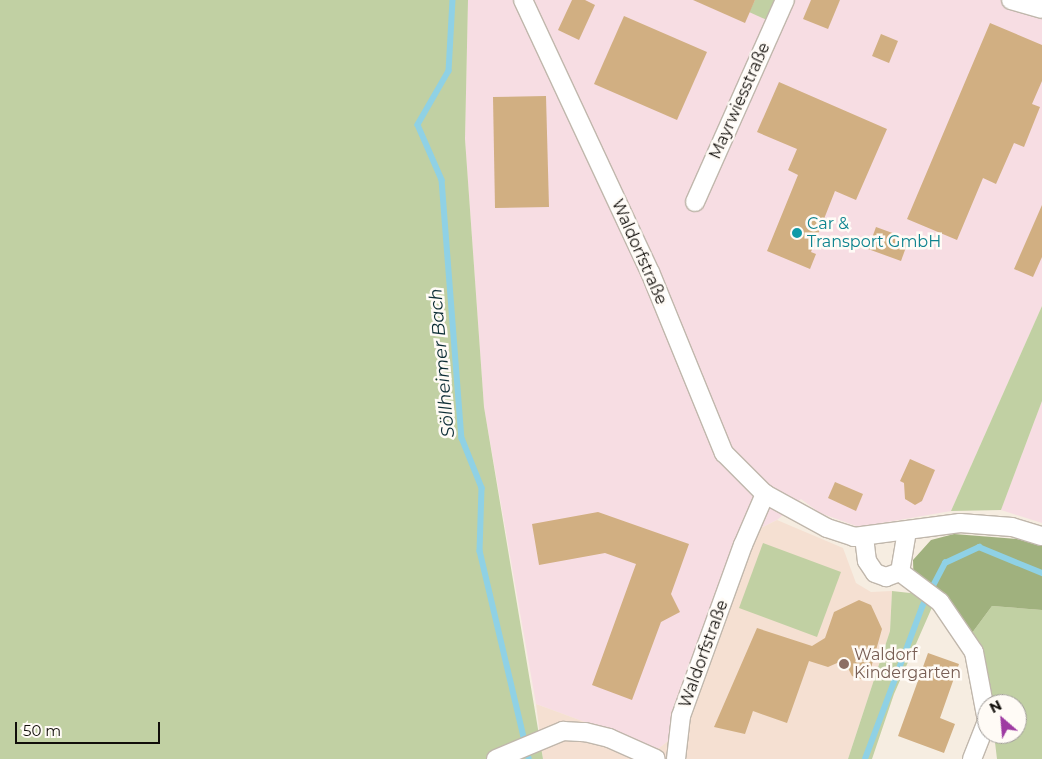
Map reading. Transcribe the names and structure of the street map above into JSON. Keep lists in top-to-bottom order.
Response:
{
  "streets": {
    "street": ["Mayrwiesstraße", "Waldorfstraße"]
  },
  "water": ["Söllheimer Bach"],
  "places": ["Car & Transport GmbH", "Waldorf Kindergarten"],
  "scale_bar": "50 m",
  "north": "top left"
}
